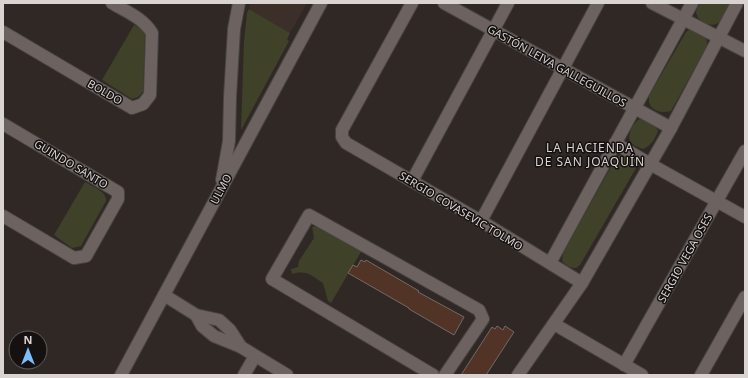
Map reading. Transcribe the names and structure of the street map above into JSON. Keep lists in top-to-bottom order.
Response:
{
  "streets": {
    "street": [
      "GASTÓN LEIVA GALLEGUILLOS",
      "BOLDO",
      "GUINDO SANTO",
      "ULMO",
      "SERGIO COVASEVIC TOLMO",
      "SERGIO VEGA OSES"
    ]
  },
  "districts": ["LA HACIENDA DE SAN JOAQUÍN"],
  "north": "top"
}
